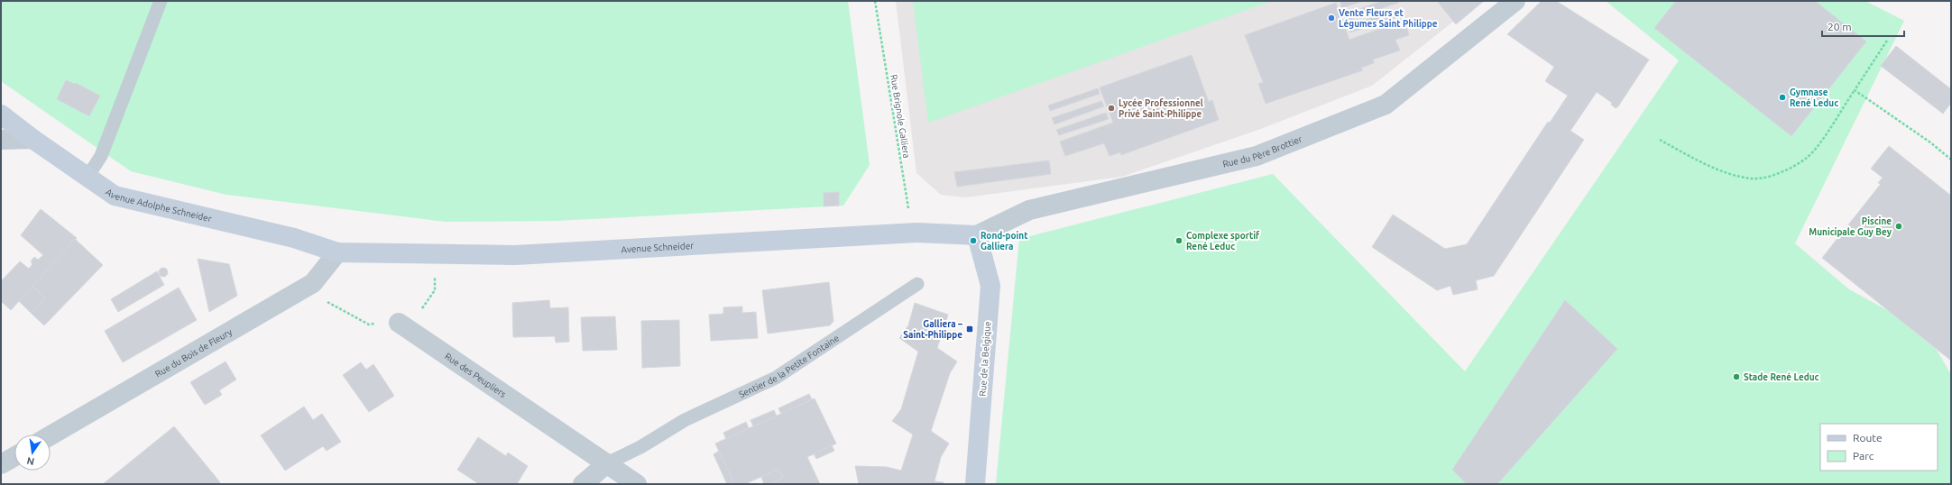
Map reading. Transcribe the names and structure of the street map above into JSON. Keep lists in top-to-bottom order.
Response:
{
  "streets": {
    "street": [
      "Rue du Père Brottier",
      "Avenue Adolphe Schneider",
      "Avenue Schneider",
      "Rue du Bois de Fleury",
      "Rue de la Belgique",
      "Rue des Peupliers"
    ],
    "lane": ["Sentier de la Petite Fontaine"],
    "path": ["Rue Brignole Galliera"]
  },
  "crossings": [
    ["Rue Brignole Galliera", "Avenue Schneider"],
    ["Rue du Père Brottier", "Avenue Schneider"],
    ["Rue du Père Brottier", "Rue de la Belgique"],
    ["Avenue Adolphe Schneider", "Avenue Schneider"],
    ["Avenue Adolphe Schneider", "Rue du Bois de Fleury"],
    ["Avenue Schneider", "Rue du Bois de Fleury"],
    ["Avenue Schneider", "Rue de la Belgique"],
    ["Sentier de la Petite Fontaine", "Rue des Peupliers"]
  ],
  "places": {
    "other": [
      "Vente Fleurs et Légumes Saint Philippe",
      "Gymnase René Leduc",
      "Lycée Professionnel Privé Saint-Philippe",
      "Piscine Municipale Guy Bey",
      "Rond-point Galliera",
      "Complexe sportif René Leduc",
      "Stade René Leduc"
    ],
    "transit": ["Galliera – Saint-Philippe"]
  },
  "legend": ["Route", "Parc"],
  "scale_bar": "20 m",
  "north": "bottom"
}
